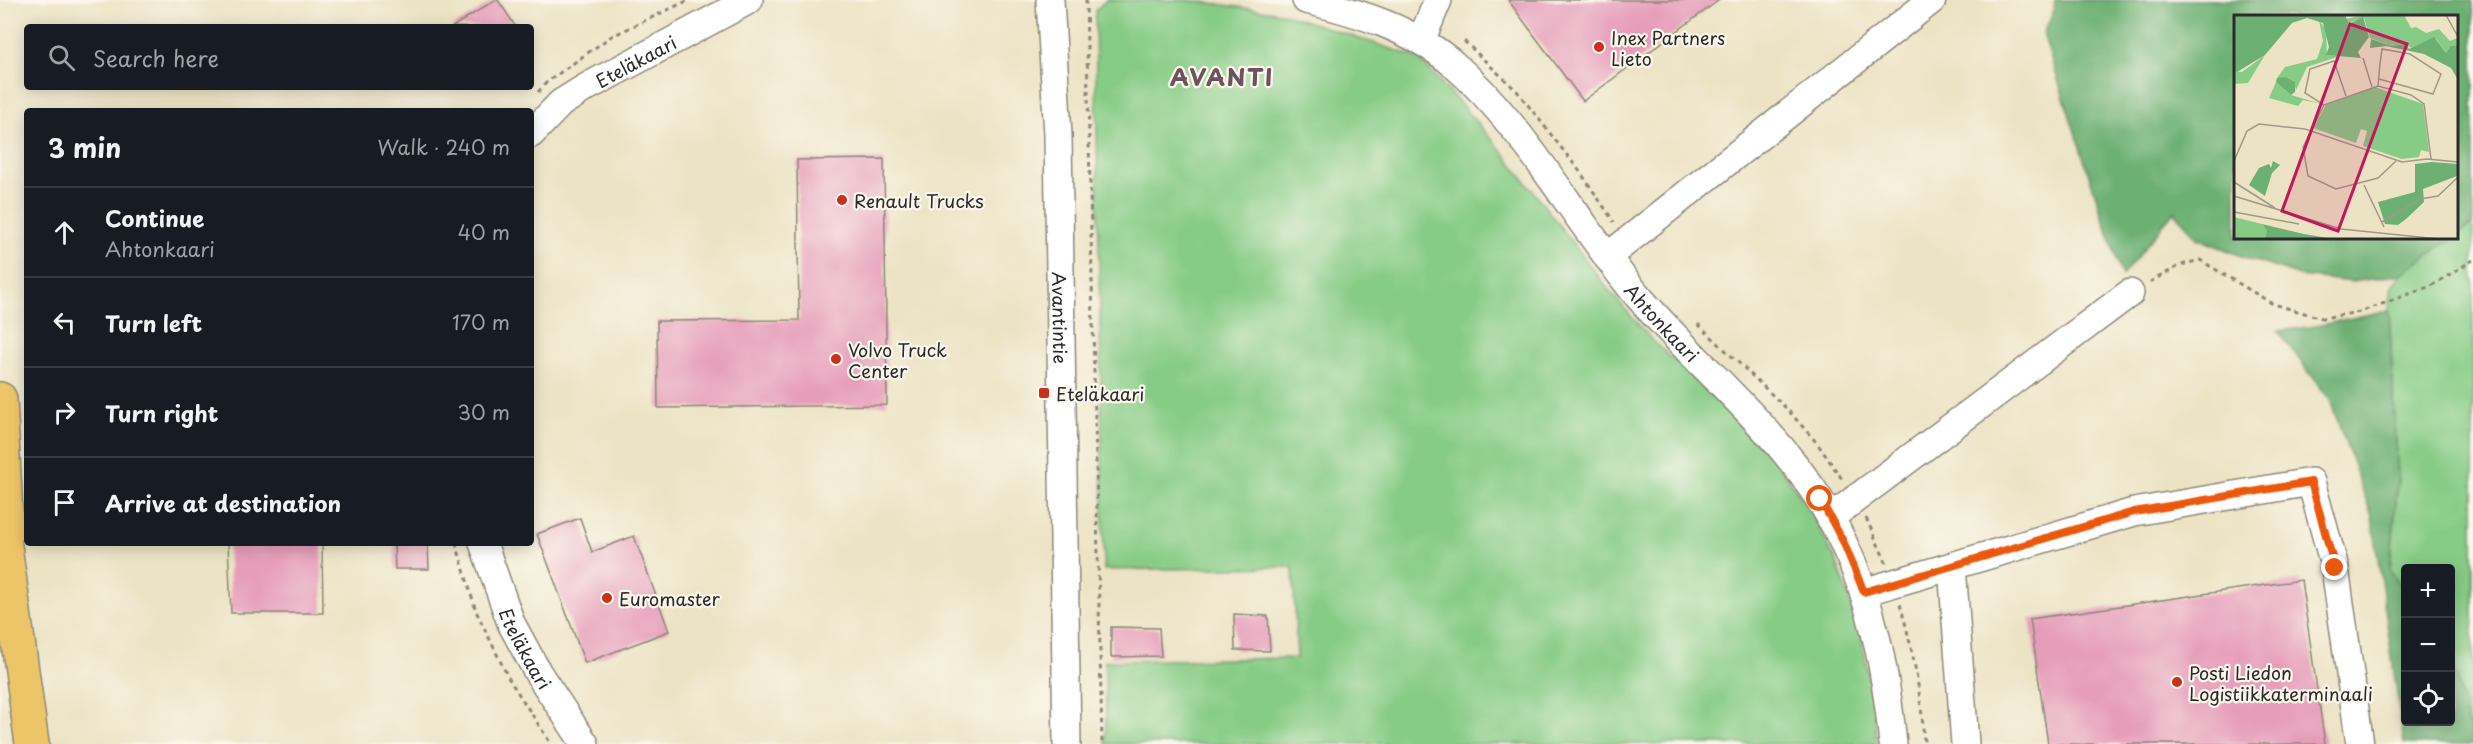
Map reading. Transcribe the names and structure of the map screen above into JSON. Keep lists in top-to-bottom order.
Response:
{
  "streets": {
    "street": ["Eteläkaari", "Avantintie", "Ahtonkaari"]
  },
  "districts": ["AVANTI"],
  "places": {
    "other": [
      "Inex Partners Lieto",
      "Renault Trucks",
      "Volvo Truck Center",
      "Euromaster",
      "Posti Liedon Logistiikkaterminaali"
    ],
    "transit": ["Eteläkaari"]
  },
  "page": {
    "search": "Search here",
    "heading": ["3 min", "Walk · 240 m"],
    "list": [
      ["Continue", "Ahtonkaari", "40 m"],
      ["Turn left", "170 m"],
      ["Turn right", "30 m"],
      "Arrive at destination"
    ],
    "map_buttons": ["+", "−"]
  }
}
